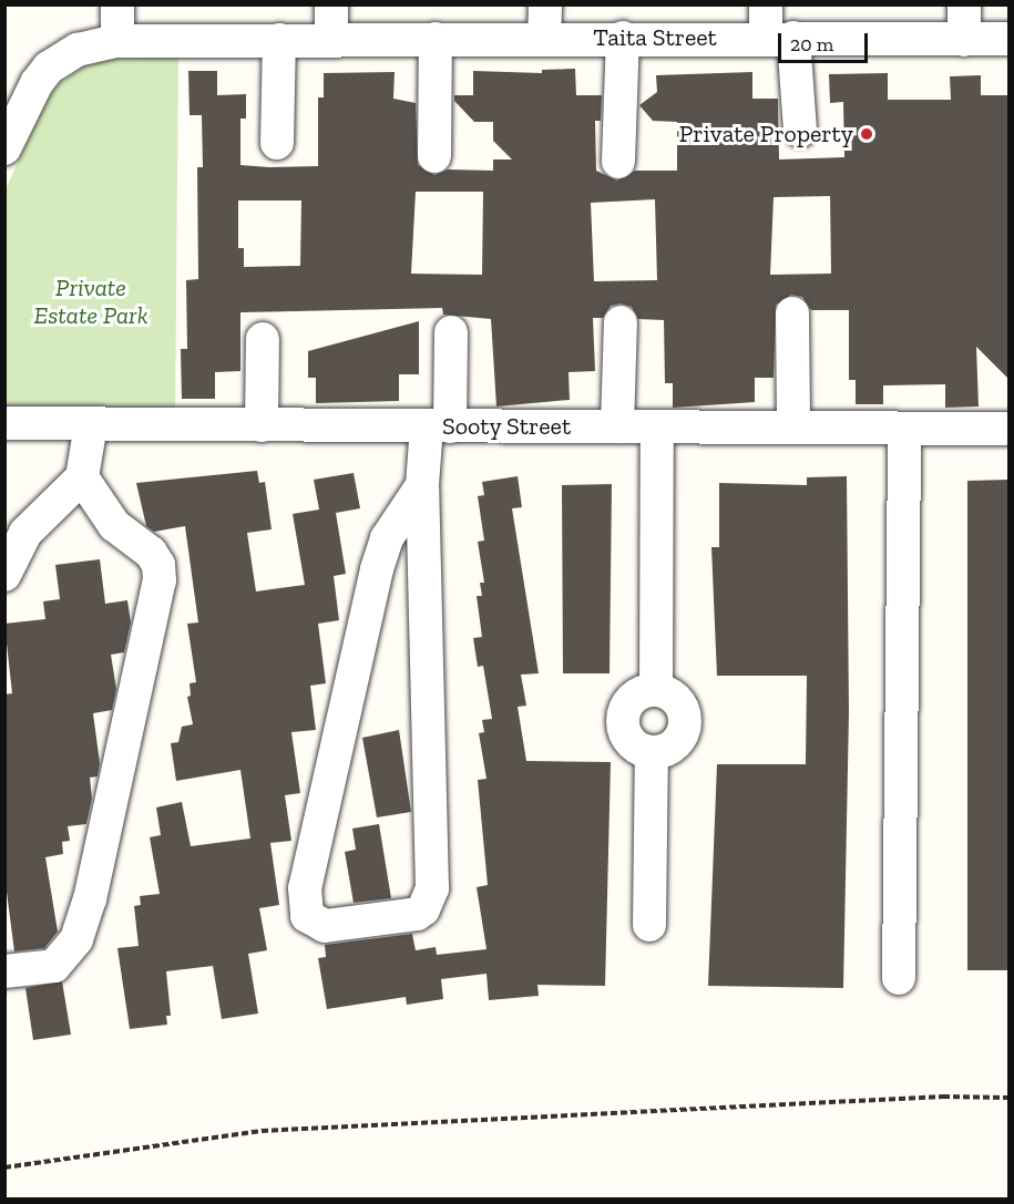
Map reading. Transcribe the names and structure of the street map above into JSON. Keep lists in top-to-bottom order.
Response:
{
  "streets": {
    "street": ["Taita Street", "Sooty Street"]
  },
  "parks": ["Private Estate Park"],
  "places": ["Private Property"],
  "scale_bar": "20 m"
}
